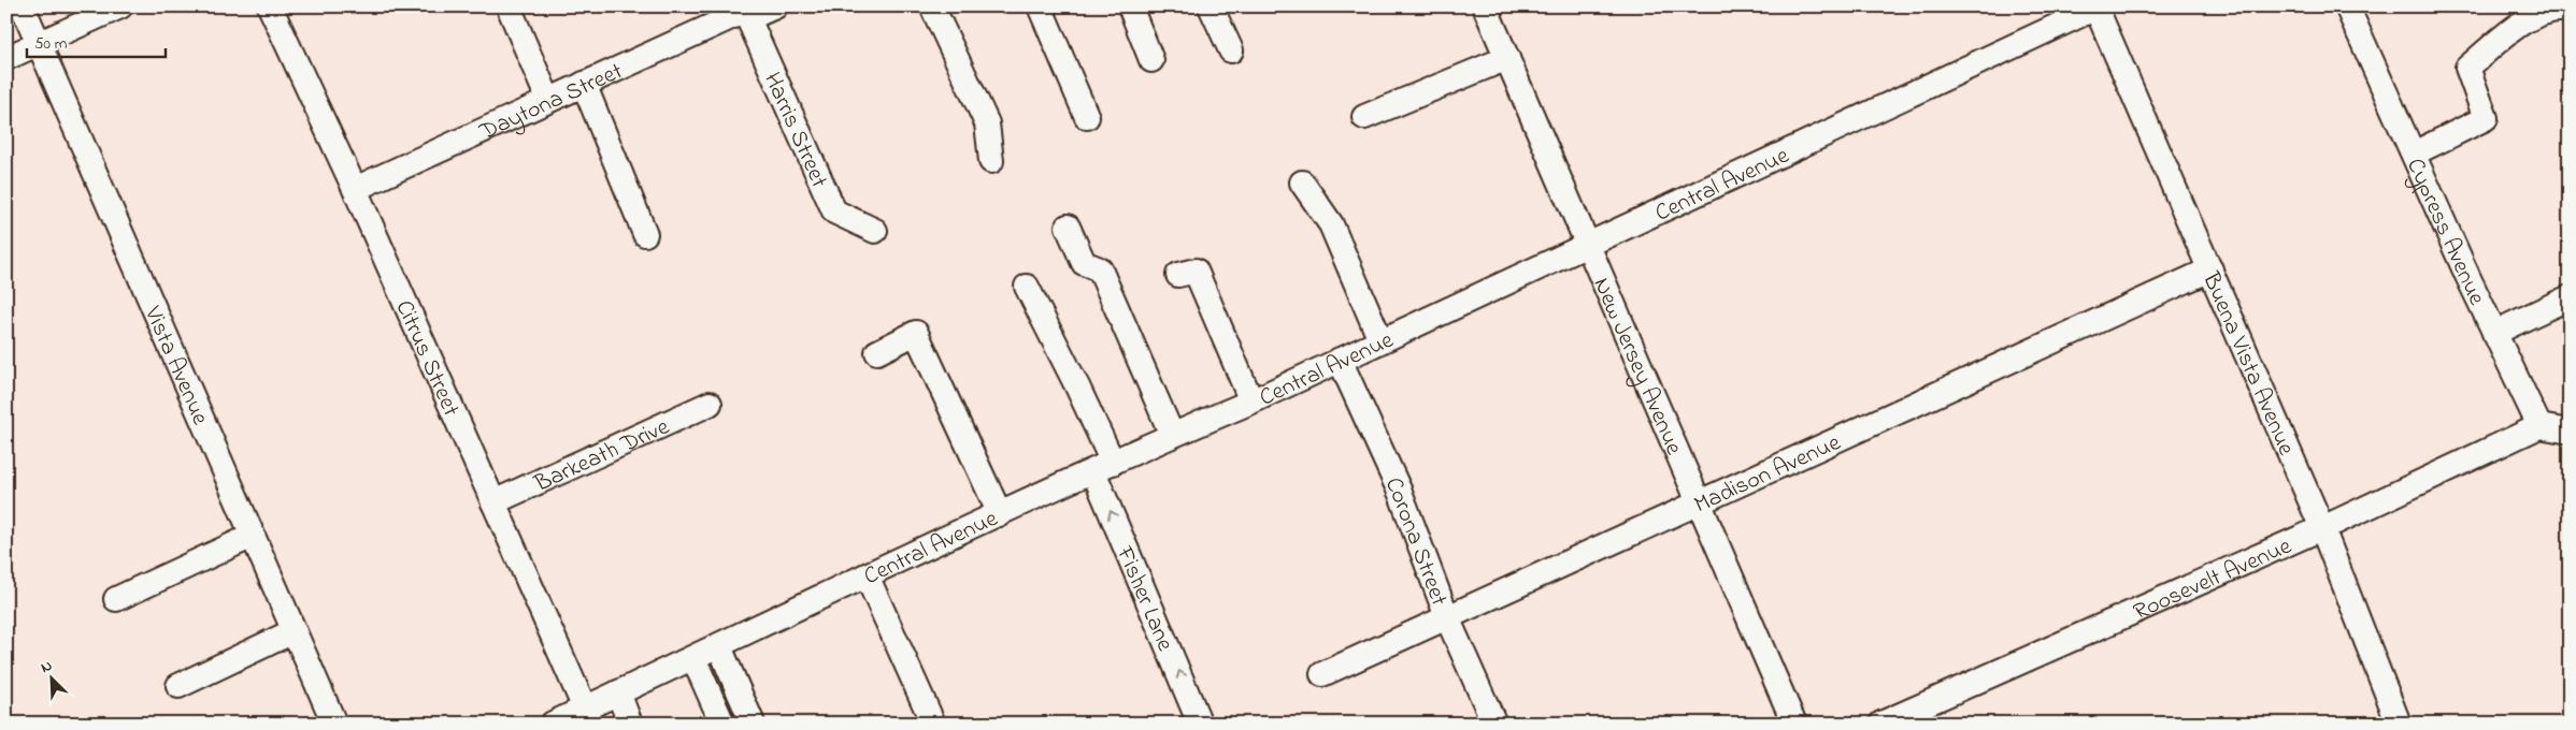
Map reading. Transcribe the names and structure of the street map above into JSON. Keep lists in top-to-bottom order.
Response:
{
  "streets": {
    "street": [
      "Daytona Street",
      "Harris Street",
      "Central Avenue",
      "Cypress Avenue",
      "Citrus Street",
      "Buena Vista Avenue",
      "Vista Avenue",
      "New Jersey Avenue",
      "Barkeath Drive",
      "Madison Avenue",
      "Corona Street",
      "Roosevelt Avenue",
      "Fisher Lane"
    ]
  },
  "crossings": [
    ["Daytona Street", "Harris Street"],
    ["Daytona Street", "Citrus Street"],
    ["Central Avenue", "Citrus Street"],
    ["Central Avenue", "Buena Vista Avenue"],
    ["Central Avenue", "New Jersey Avenue"],
    ["Central Avenue", "Corona Street"],
    ["Central Avenue", "Fisher Lane"],
    ["Cypress Avenue", "Roosevelt Avenue"],
    ["Citrus Street", "Barkeath Drive"],
    ["Buena Vista Avenue", "Madison Avenue"],
    ["Buena Vista Avenue", "Roosevelt Avenue"],
    ["New Jersey Avenue", "Madison Avenue"],
    ["Madison Avenue", "Corona Street"]
  ],
  "one_way": ["Fisher Lane"],
  "scale_bar": "50 m",
  "north": "top left"
}
